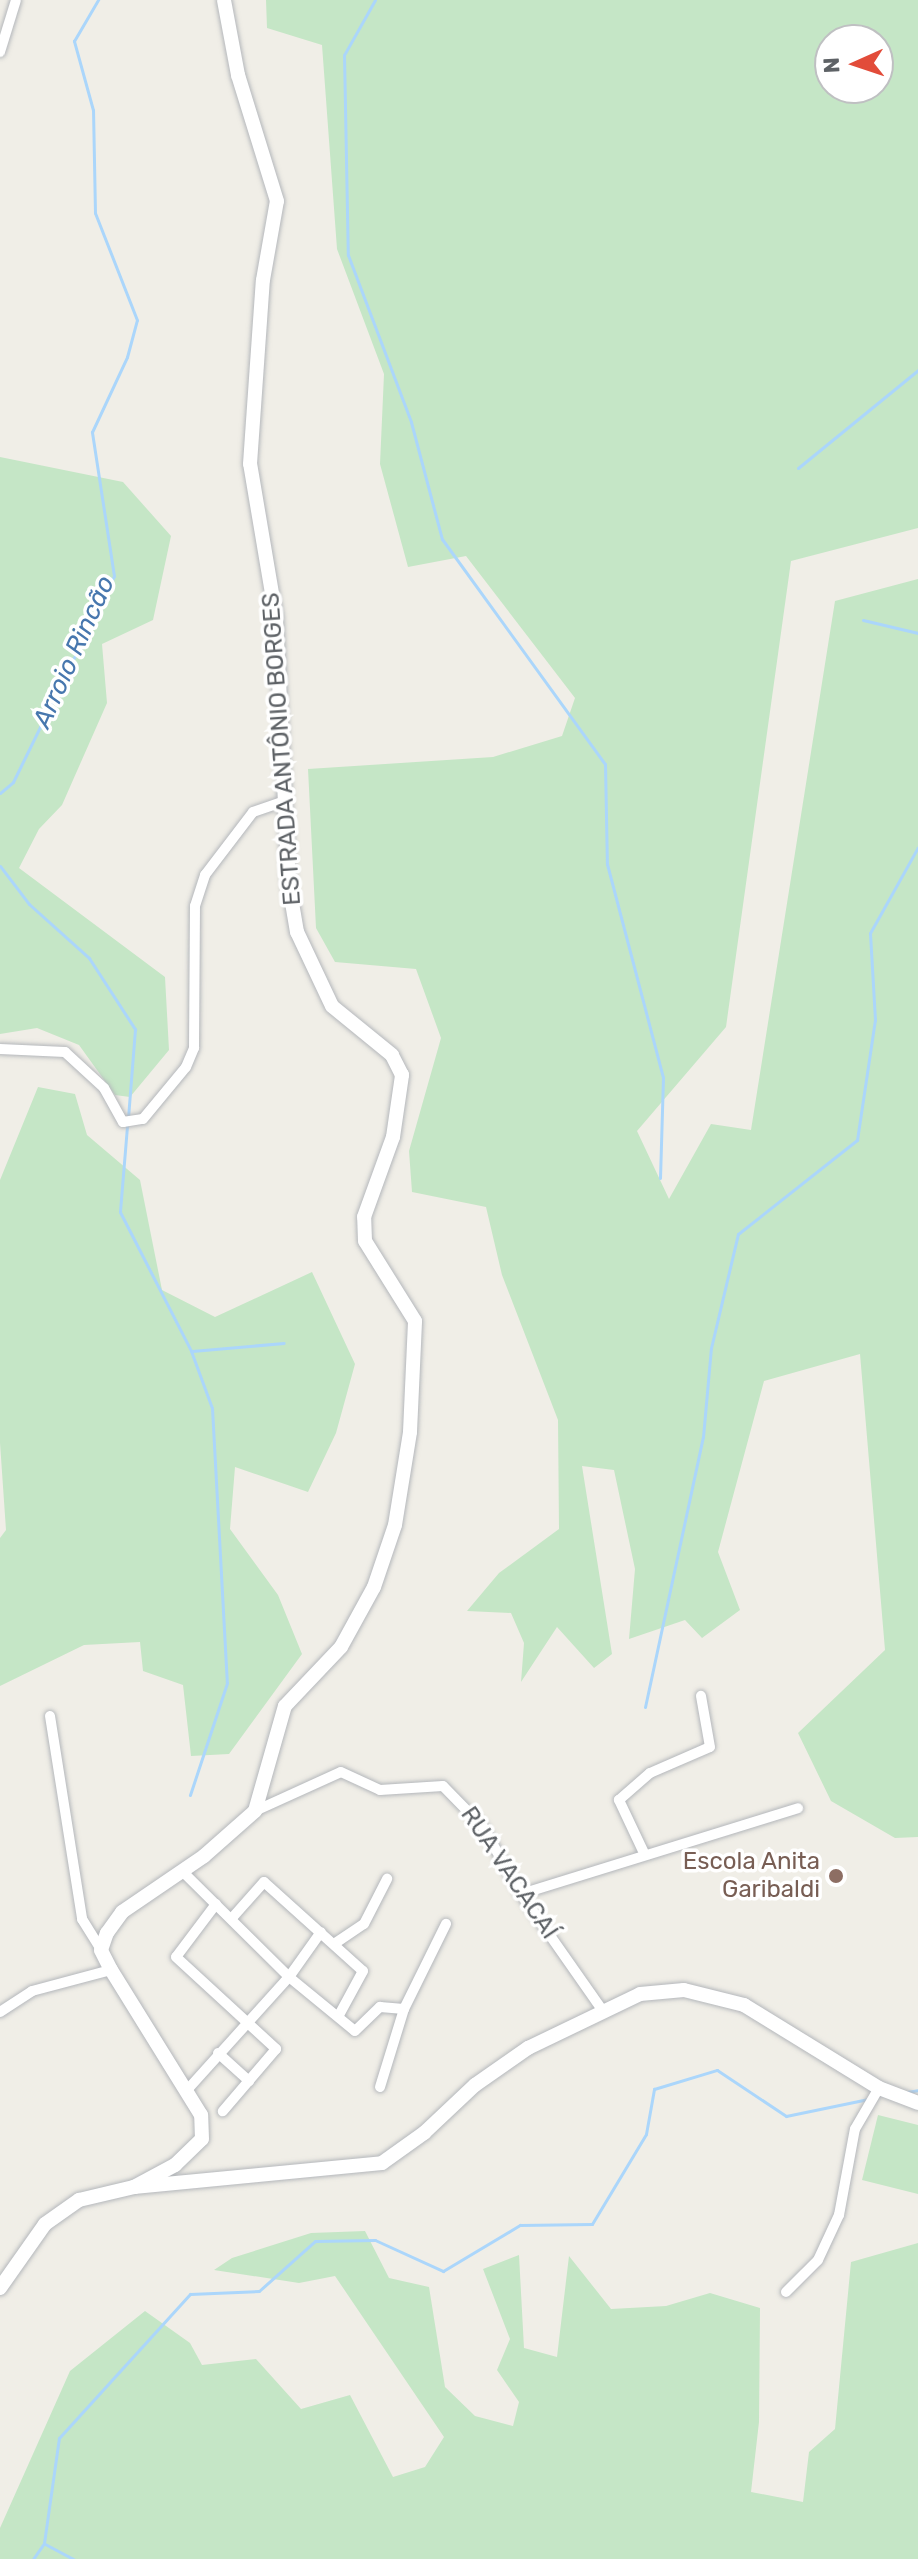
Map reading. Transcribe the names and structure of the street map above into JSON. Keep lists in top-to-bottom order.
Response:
{
  "streets": {
    "street": ["ESTRADA ANTÔNIO BORGES", "RUA VACACAÍ"]
  },
  "crossings": [
    ["ESTRADA ANTÔNIO BORGES", "RUA VACACAÍ"]
  ],
  "water": ["Arroio Rincão"],
  "places": ["Escola Anita Garibaldi"],
  "north": "left"
}
